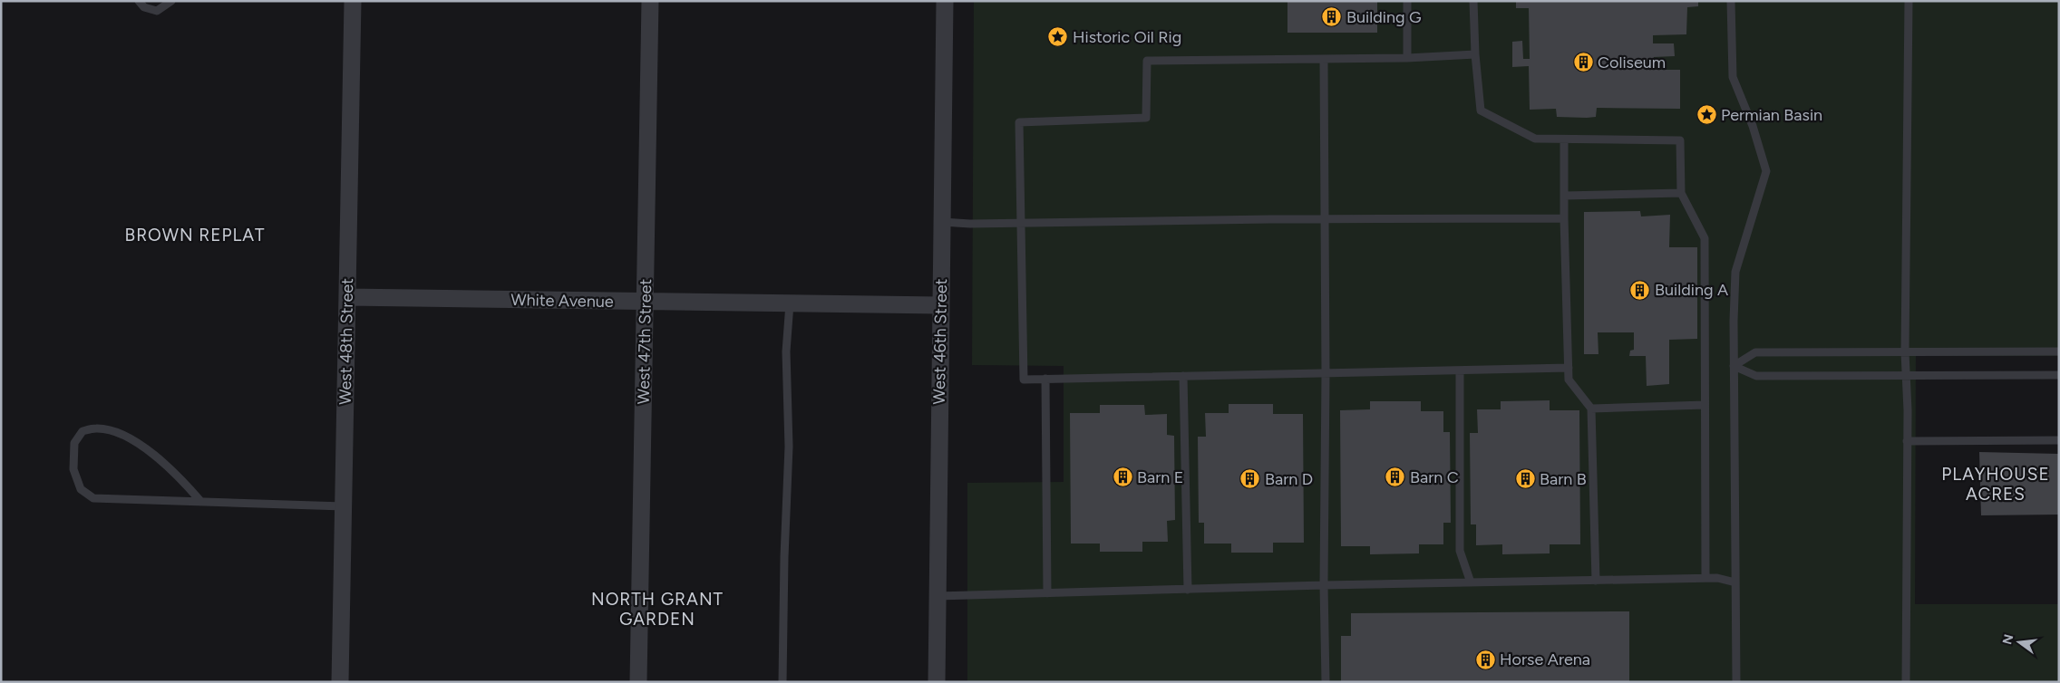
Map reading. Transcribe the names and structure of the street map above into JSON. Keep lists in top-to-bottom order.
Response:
{
  "streets": {
    "street": [
      "White Avenue",
      "West 48th Street",
      "West 47th Street",
      "West 46th Street"
    ]
  },
  "crossings": [
    ["White Avenue", "West 48th Street"],
    ["White Avenue", "West 47th Street"],
    ["White Avenue", "West 46th Street"]
  ],
  "districts": ["BROWN REPLAT", "PLAYHOUSE ACRES", "NORTH GRANT GARDEN"],
  "places": {
    "building": [
      "Building G",
      "Coliseum",
      "Building A",
      "Barn E",
      "Barn C",
      "Barn D",
      "Barn B",
      "Horse Arena"
    ],
    "place": ["Historic Oil Rig", "Permian Basin"]
  },
  "north": "left"
}
